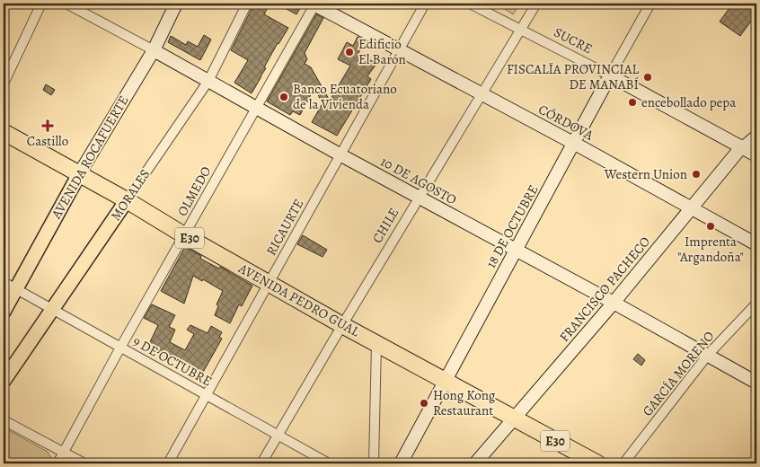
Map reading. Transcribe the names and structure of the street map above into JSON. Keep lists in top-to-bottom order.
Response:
{
  "streets": {
    "highway": ["E30", "AVENIDA PEDRO GUAL"],
    "main road": ["AVENIDA ROCAFUERTE", "MORALES"],
    "street": [
      "SUCRE",
      "CÓRDOVA",
      "10 DE AGOSTO",
      "OLMEDO",
      "CHILE",
      "18 DE OCTUBRE",
      "RICAURTE",
      "FRANCISCO PACHECO",
      "9 DE OCTUBRE",
      "GARCÍA MORENO"
    ]
  },
  "crossings": [
    ["SUCRE", "CHILE"],
    ["SUCRE", "18 DE OCTUBRE"],
    ["SUCRE", "FRANCISCO PACHECO"],
    ["CÓRDOVA", "OLMEDO"],
    ["CÓRDOVA", "CHILE"],
    ["CÓRDOVA", "18 DE OCTUBRE"],
    ["CÓRDOVA", "RICAURTE"],
    ["CÓRDOVA", "FRANCISCO PACHECO"],
    ["AVENIDA ROCAFUERTE", "10 DE AGOSTO"],
    ["AVENIDA ROCAFUERTE", "AVENIDA PEDRO GUAL"],
    ["AVENIDA ROCAFUERTE", "9 DE OCTUBRE"],
    ["10 DE AGOSTO", "OLMEDO"],
    ["10 DE AGOSTO", "MORALES"],
    ["10 DE AGOSTO", "CHILE"],
    ["10 DE AGOSTO", "18 DE OCTUBRE"],
    ["10 DE AGOSTO", "RICAURTE"],
    ["10 DE AGOSTO", "FRANCISCO PACHECO"],
    ["10 DE AGOSTO", "GARCÍA MORENO"],
    ["OLMEDO", "AVENIDA PEDRO GUAL"],
    ["OLMEDO", "9 DE OCTUBRE"],
    ["MORALES", "AVENIDA PEDRO GUAL"],
    ["MORALES", "9 DE OCTUBRE"],
    ["CHILE", "AVENIDA PEDRO GUAL"],
    ["CHILE", "9 DE OCTUBRE"],
    ["18 DE OCTUBRE", "AVENIDA PEDRO GUAL"],
    ["RICAURTE", "AVENIDA PEDRO GUAL"],
    ["RICAURTE", "9 DE OCTUBRE"],
    ["FRANCISCO PACHECO", "AVENIDA PEDRO GUAL"]
  ],
  "places": {
    "other": [
      "Edificio El Barón",
      "FISCALÏA PROVINCIAL DE MANABÍ",
      "Banco Ecuatoriano de la Vivienda",
      "encebollado pepa",
      "Western Union",
      "Imprenta \"Argandoña\"",
      "Hong Kong Restaurant"
    ],
    "health": ["Castillo"]
  }
}
